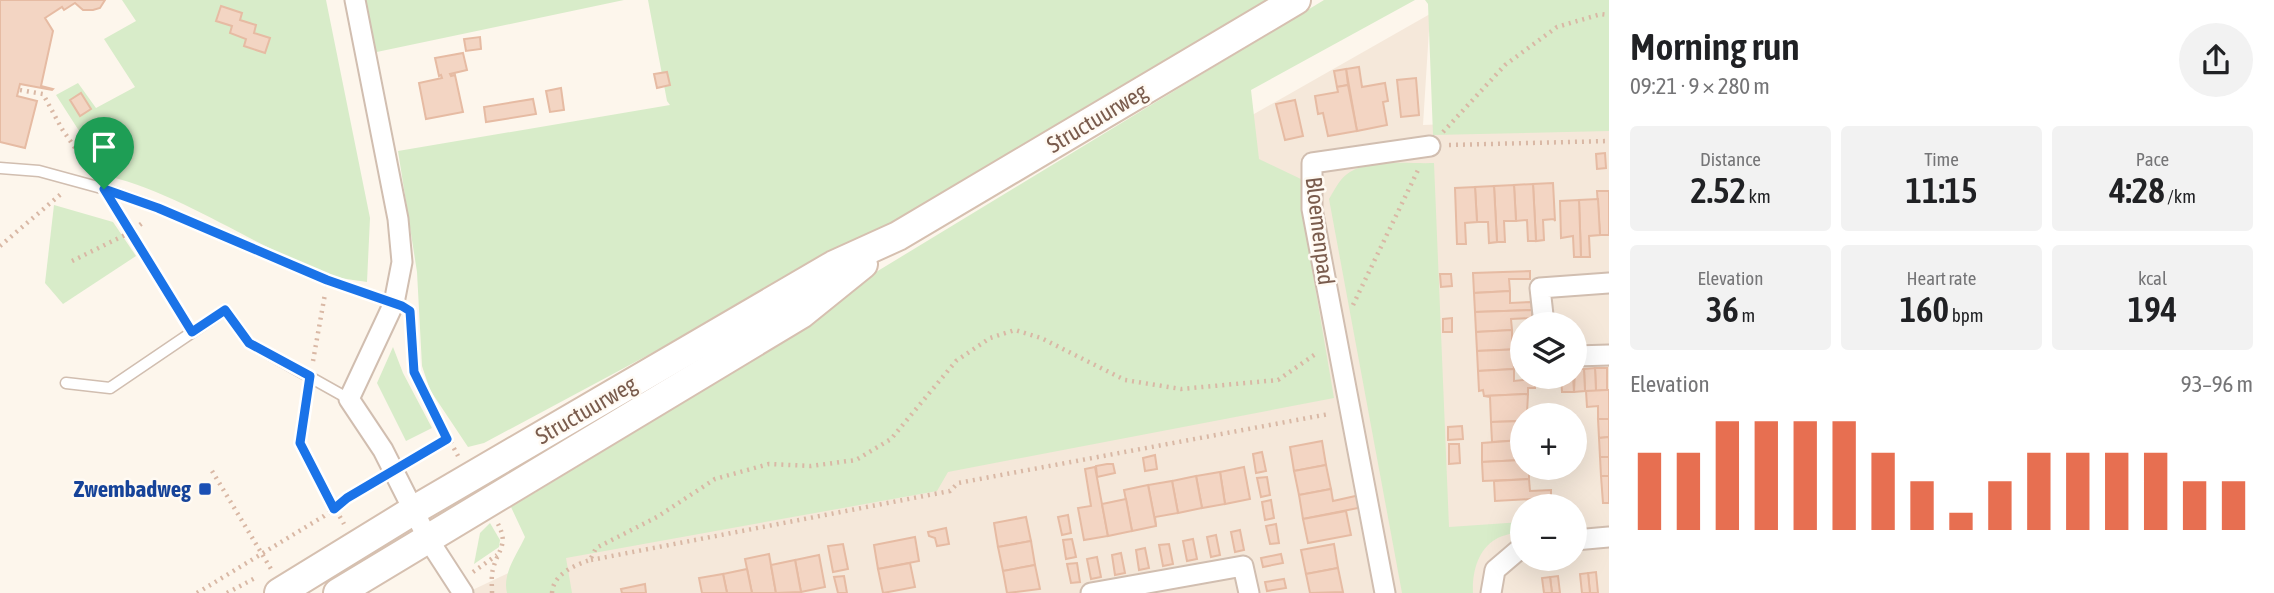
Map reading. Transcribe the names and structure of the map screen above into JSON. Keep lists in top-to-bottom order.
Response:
{
  "streets": {
    "main road": ["Structuurweg"],
    "street": ["Bloemenpad"]
  },
  "places": {
    "transit": ["Zwembadweg"]
  },
  "page": {
    "heading": ["Morning run", "09:21 · 9 × 280 m"],
    "stats": [
      ["Distance", "2.52 km"],
      ["Time", "11:15"],
      ["Pace", "4:28 /km"],
      ["Elevation", "36 m"],
      ["Heart rate", "160 bpm"],
      ["kcal", "194"]
    ],
    "map_buttons": ["+", "−"],
    "chart": ["Elevation", "93–96 m"]
  }
}
